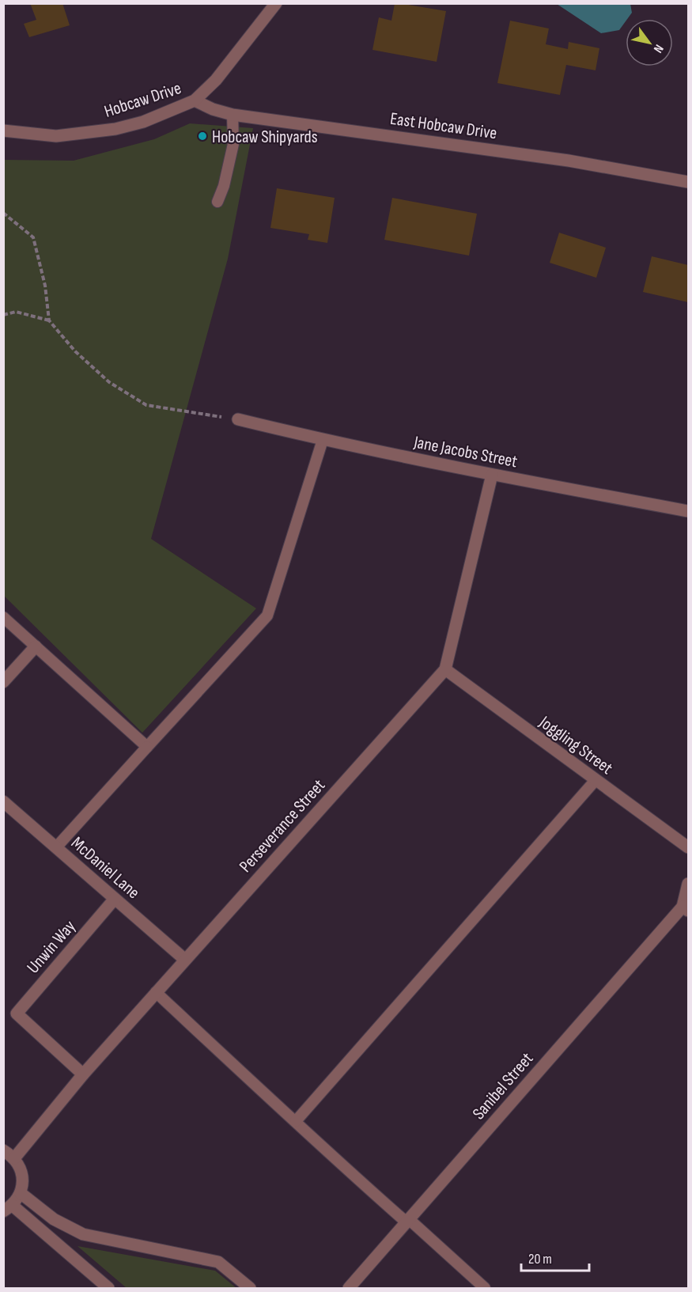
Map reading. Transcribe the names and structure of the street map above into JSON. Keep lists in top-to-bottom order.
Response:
{
  "streets": {
    "street": [
      "Hobcaw Drive",
      "East Hobcaw Drive",
      "Jane Jacobs Street",
      "Joggling Street",
      "Perseverance Street",
      "McDaniel Lane",
      "Unwin Way",
      "Sanibel Street"
    ]
  },
  "crossings": [
    ["Hobcaw Drive", "East Hobcaw Drive"],
    ["Jane Jacobs Street", "Perseverance Street"],
    ["Joggling Street", "Perseverance Street"],
    ["Perseverance Street", "McDaniel Lane"],
    ["Perseverance Street", "Unwin Way"],
    ["McDaniel Lane", "Unwin Way"]
  ],
  "places": ["Hobcaw Shipyards"],
  "scale_bar": "20 m",
  "north": "bottom right"
}
